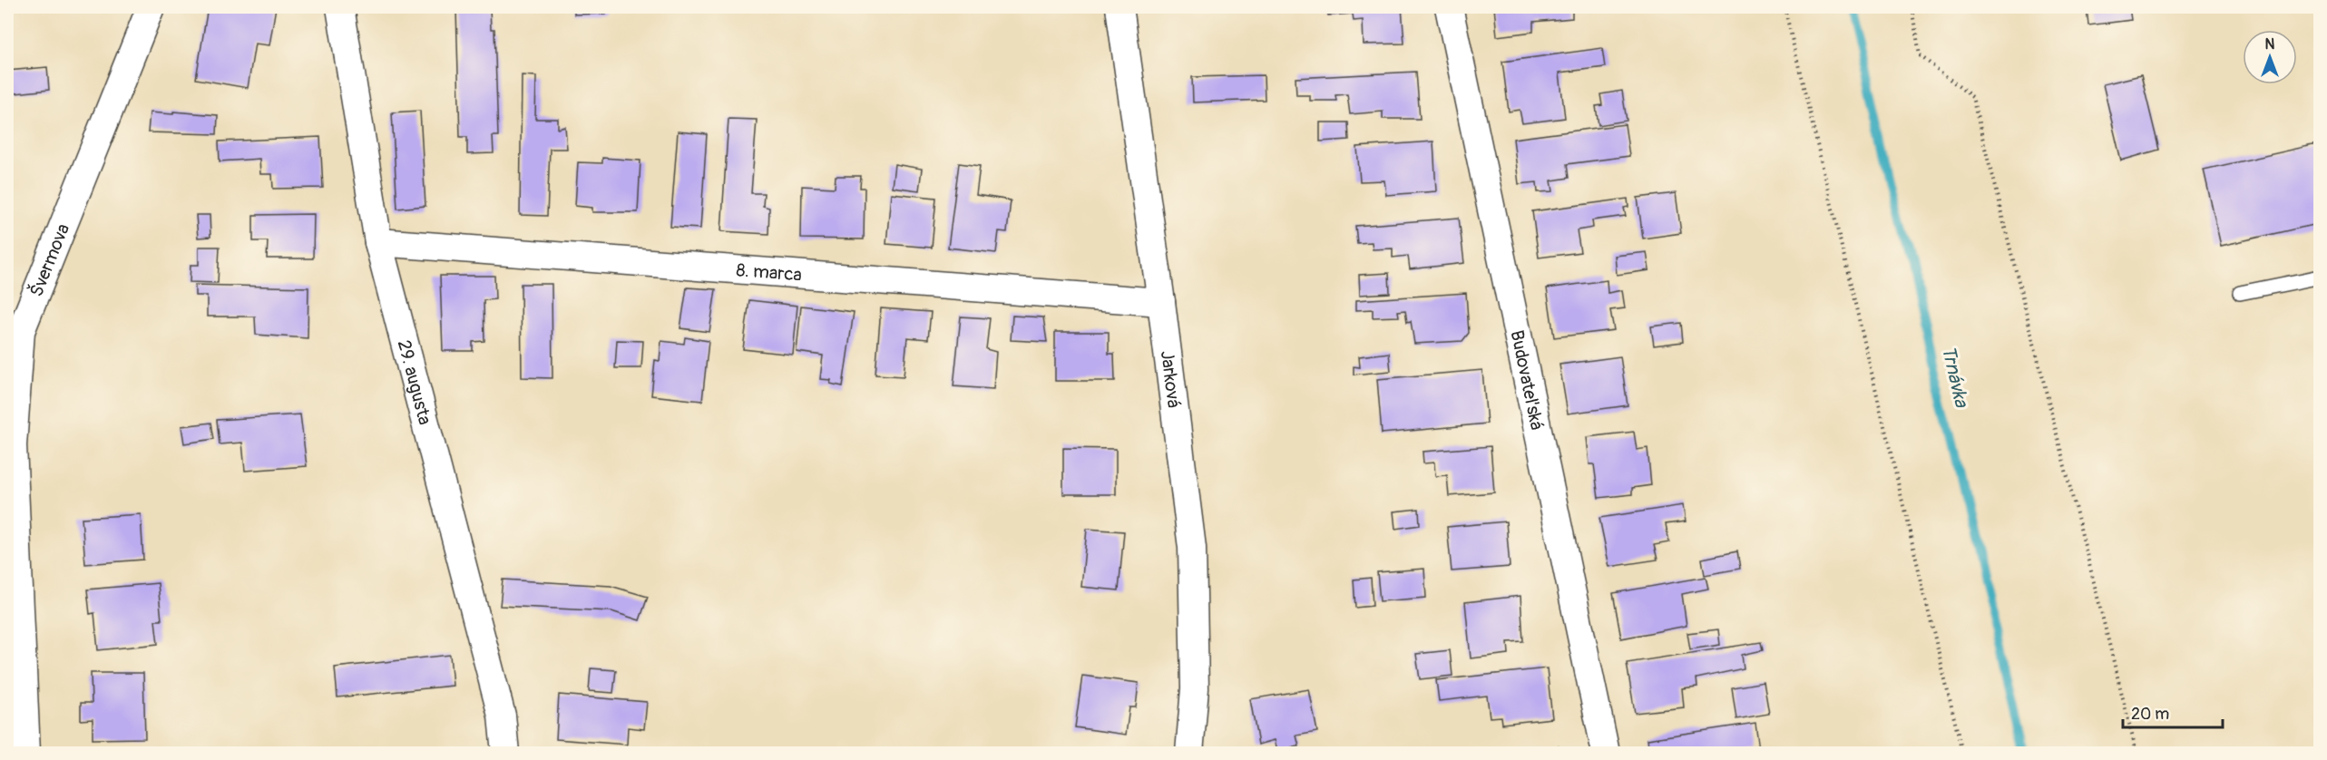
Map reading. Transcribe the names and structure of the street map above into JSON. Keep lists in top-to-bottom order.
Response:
{
  "streets": {
    "street": [
      "Švermova",
      "8. marca",
      "Jarková",
      "Budovateľská",
      "29. augusta"
    ]
  },
  "crossings": [
    ["8. marca", "Jarková"],
    ["8. marca", "29. augusta"]
  ],
  "water": ["Trnávka"],
  "scale_bar": "20 m",
  "north": "top"
}
